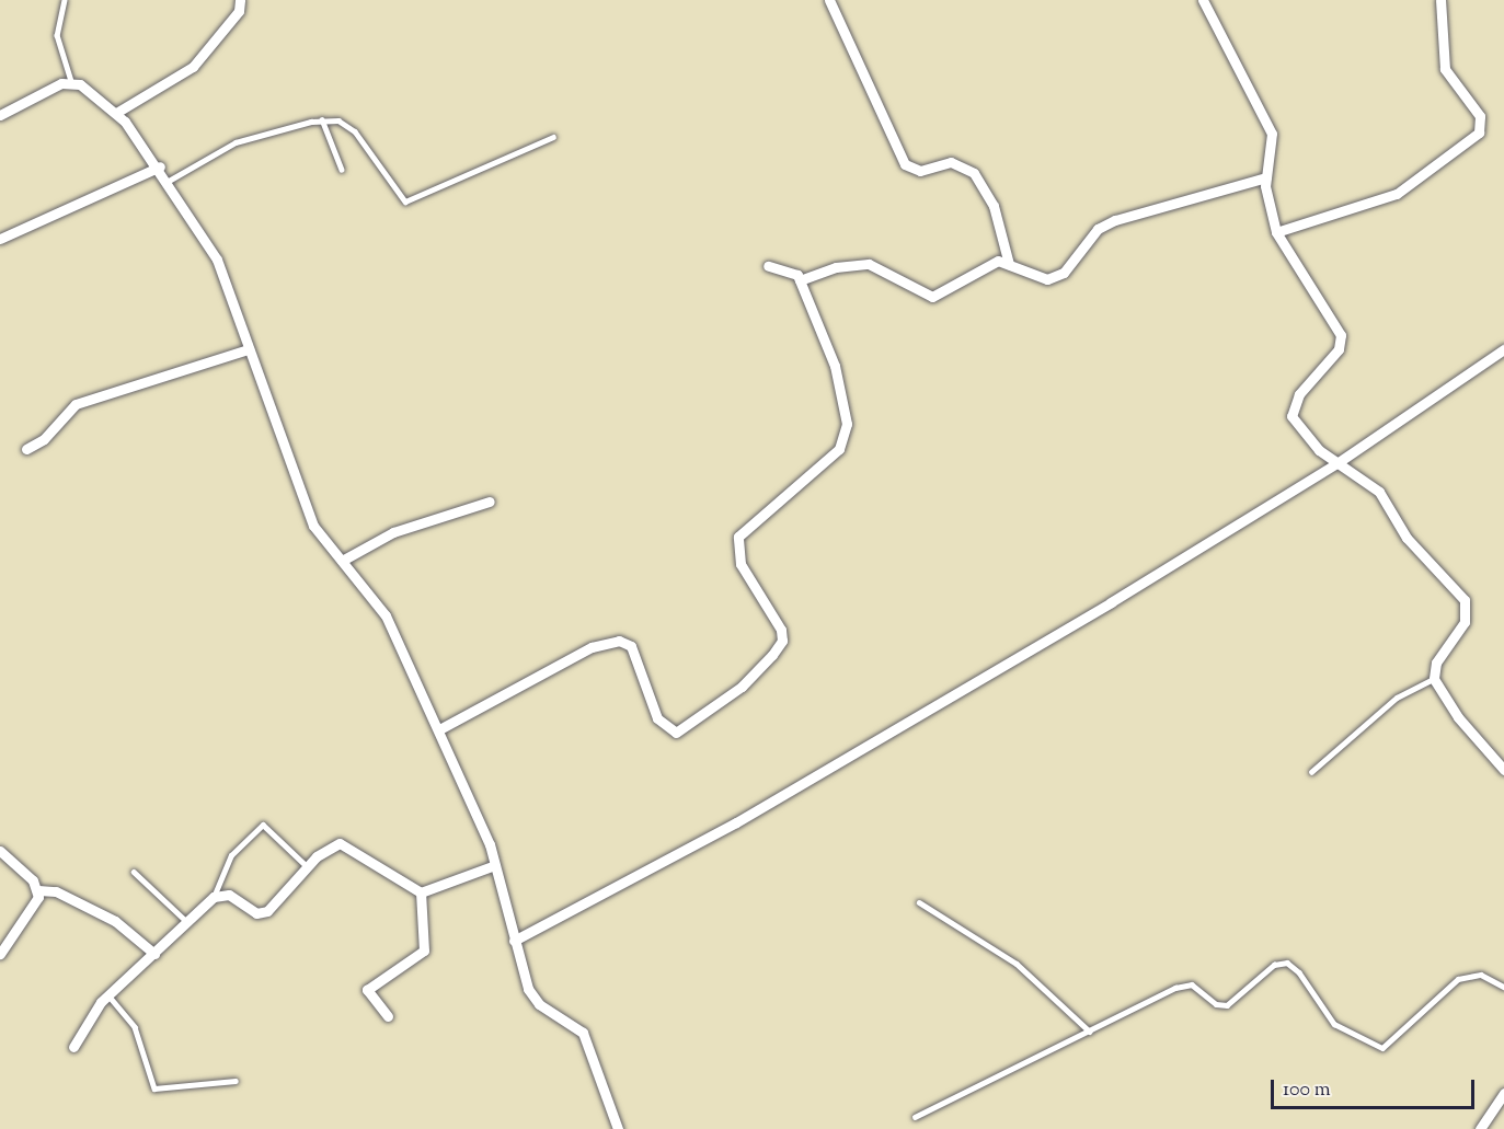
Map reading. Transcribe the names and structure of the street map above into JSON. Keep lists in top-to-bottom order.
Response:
{
  "scale_bar": "100 m"
}
